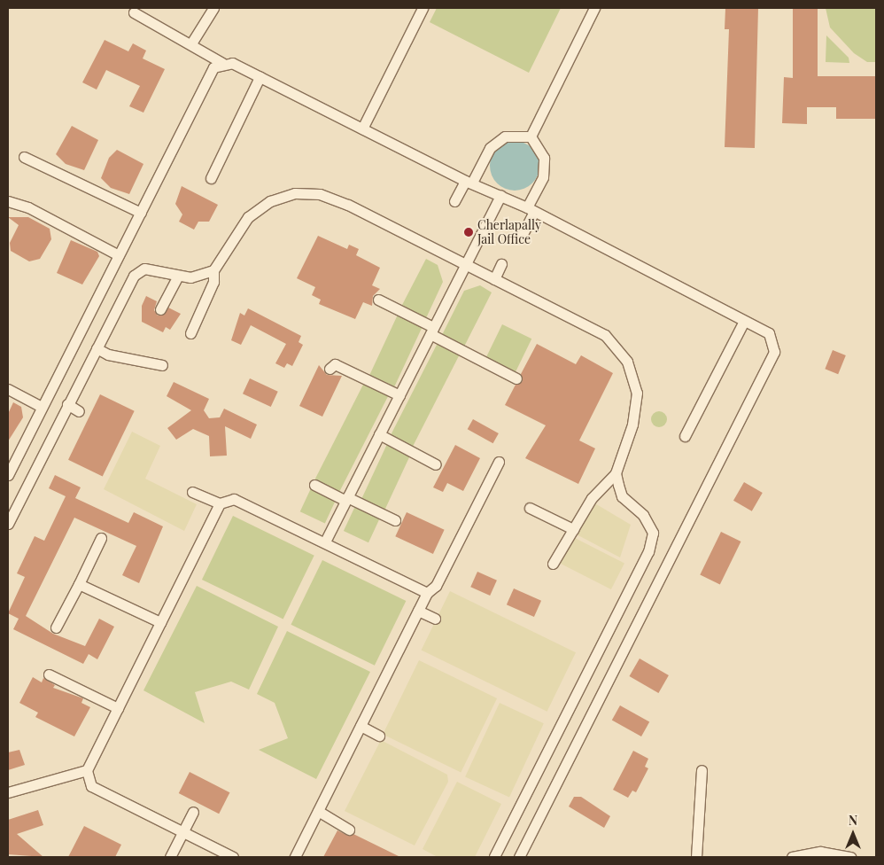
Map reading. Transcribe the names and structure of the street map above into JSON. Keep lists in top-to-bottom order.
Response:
{
  "places": ["Cherlapally Jail Office"],
  "north": "top"
}
